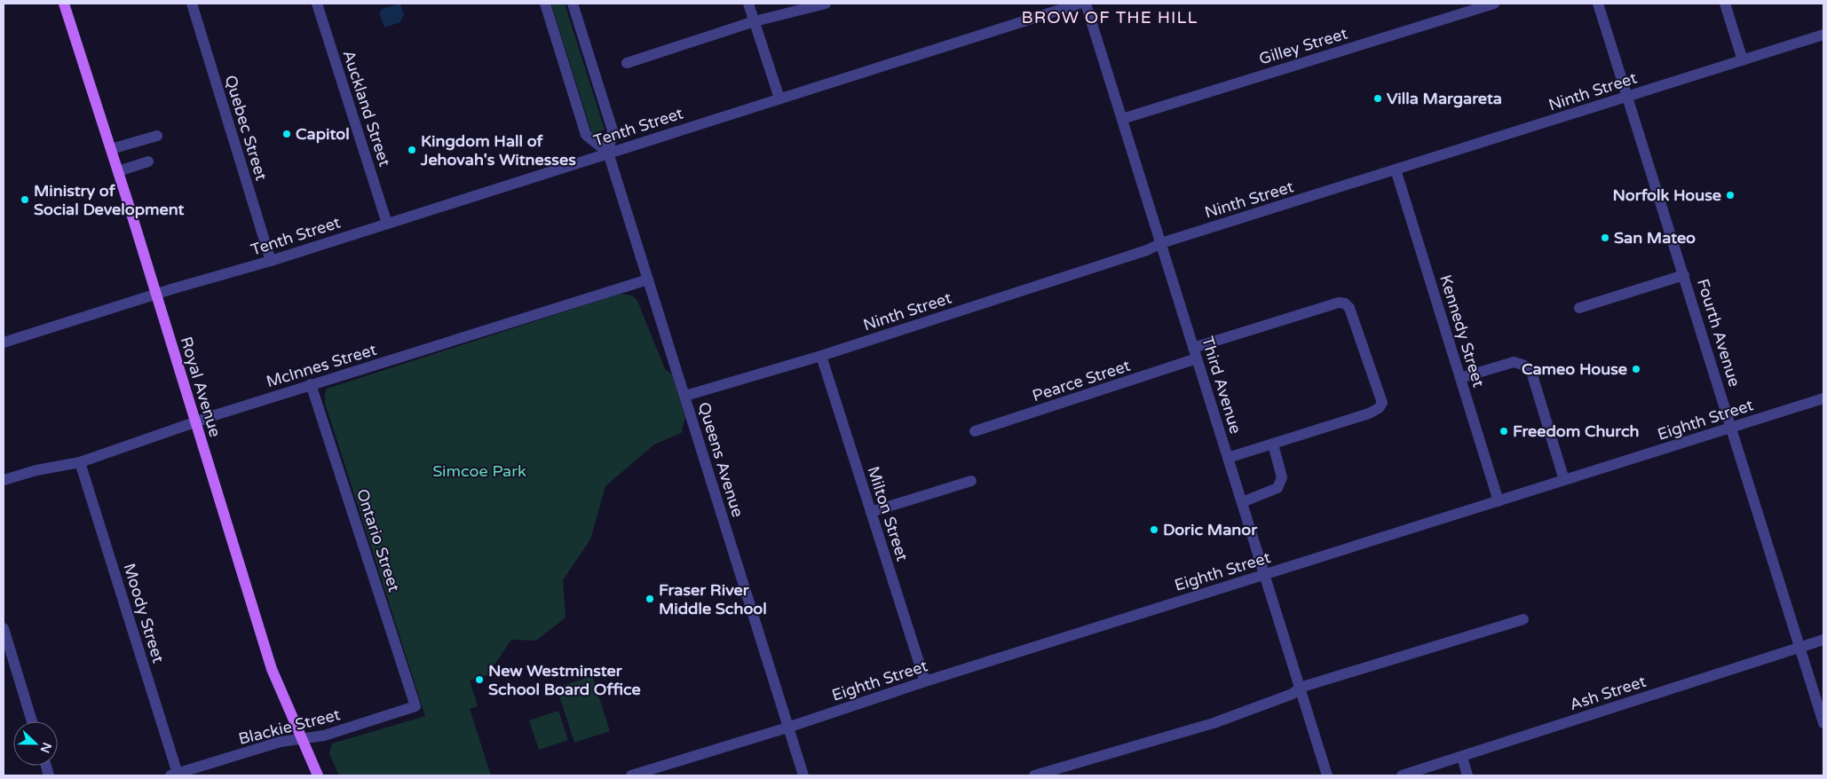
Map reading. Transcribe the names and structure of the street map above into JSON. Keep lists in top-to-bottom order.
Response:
{
  "streets": {
    "main road": ["Royal Avenue"],
    "street": [
      "Gilley Street",
      "Ninth Street",
      "Auckland Street",
      "Tenth Street",
      "Quebec Street",
      "Kennedy Street",
      "Fourth Avenue",
      "McInnes Street",
      "Pearce Street",
      "Third Avenue",
      "Eighth Street",
      "Queens Avenue",
      "Milton Street",
      "Ontario Street",
      "Moody Street",
      "Ash Street",
      "Blackie Street"
    ]
  },
  "crossings": [
    ["Gilley Street", "Third Avenue"],
    ["Ninth Street", "Kennedy Street"],
    ["Ninth Street", "Fourth Avenue"],
    ["Ninth Street", "Third Avenue"],
    ["Ninth Street", "Queens Avenue"],
    ["Ninth Street", "Milton Street"],
    ["Auckland Street", "Tenth Street"],
    ["Tenth Street", "Quebec Street"],
    ["Tenth Street", "Royal Avenue"],
    ["Tenth Street", "Queens Avenue"],
    ["Kennedy Street", "Eighth Street"],
    ["Fourth Avenue", "Eighth Street"],
    ["Fourth Avenue", "Ash Street"],
    ["McInnes Street", "Royal Avenue"],
    ["McInnes Street", "Queens Avenue"],
    ["McInnes Street", "Ontario Street"],
    ["McInnes Street", "Moody Street"],
    ["Pearce Street", "Third Avenue"],
    ["Third Avenue", "Eighth Street"],
    ["Royal Avenue", "Blackie Street"],
    ["Eighth Street", "Queens Avenue"],
    ["Eighth Street", "Milton Street"],
    ["Ontario Street", "Blackie Street"],
    ["Moody Street", "Blackie Street"]
  ],
  "districts": ["BROW OF THE HILL"],
  "parks": ["Simcoe Park"],
  "places": [
    "Villa Margareta",
    "Capitol",
    "Kingdom Hall of Jehovah's Witnesses",
    "Norfolk House",
    "Ministry of Social Development",
    "San Mateo",
    "Cameo House",
    "Freedom Church",
    "Doric Manor",
    "Fraser River Middle School",
    "New Westminster School Board Office"
  ],
  "north": "right"
}
